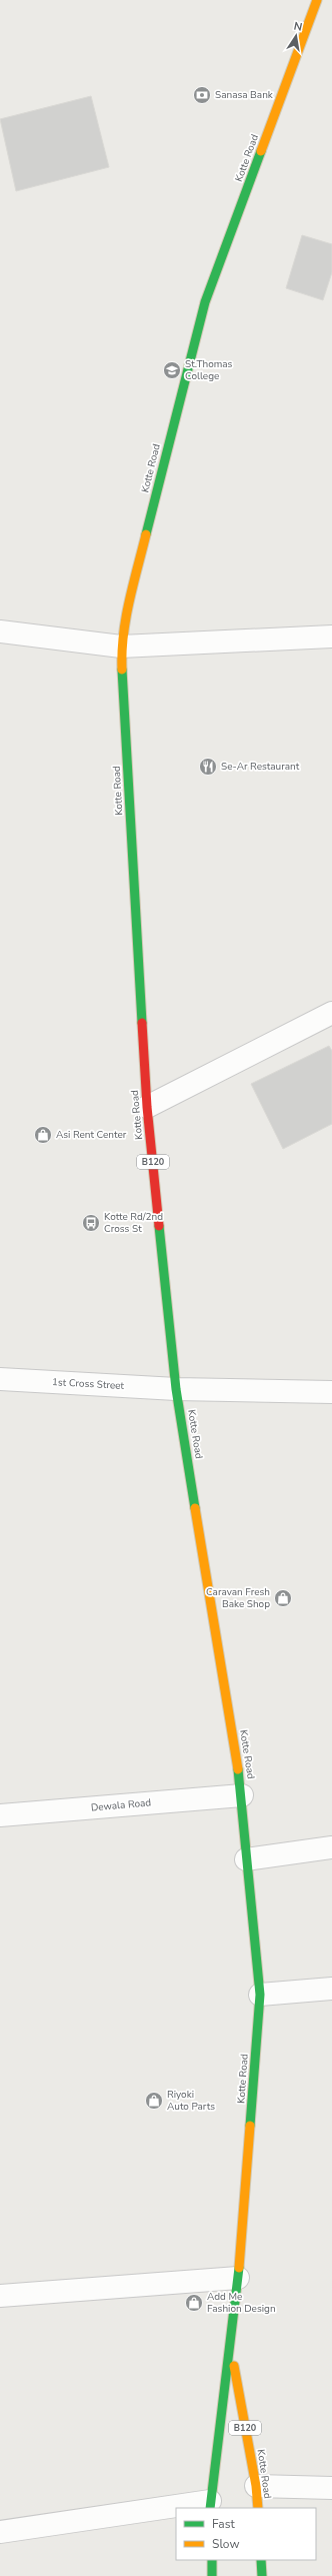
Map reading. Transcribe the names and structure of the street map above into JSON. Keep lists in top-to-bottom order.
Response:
{
  "streets": {
    "main road": ["Kotte Road", "B120"],
    "street": ["1st Cross Street", "Dewala Road"]
  },
  "crossings": [
    ["Kotte Road", "1st Cross Street"],
    ["Kotte Road", "Dewala Road"]
  ],
  "places": {
    "bank": ["Sanasa Bank"],
    "school or university": ["St.Thomas College"],
    "restaurant": ["Se-Ar Restaurant"],
    "shop": [
      "Asi Rent Center",
      "Caravan Fresh Bake Shop",
      "Riyoki Auto Parts",
      "Add Me Fashion Design"
    ],
    "bus stop": ["Kotte Rd/2nd Cross St"]
  },
  "legend": ["Fast", "Slow"],
  "north": "top"
}
